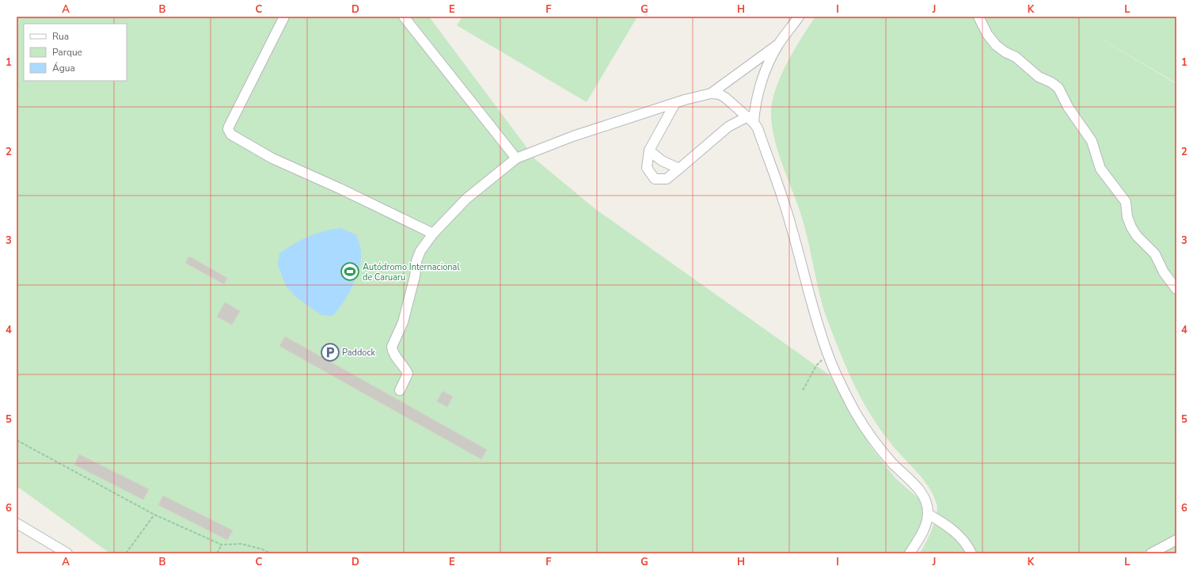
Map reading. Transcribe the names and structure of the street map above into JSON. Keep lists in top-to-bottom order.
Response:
{
  "places": {
    "sports": ["Autódromo Internacional de Caruaru"],
    "parking": ["Paddock"]
  },
  "legend": ["Rua", "Parque", "Água"],
  "grid": {
    "columns": [
      "A",
      "B",
      "C",
      "D",
      "E",
      "F",
      "G",
      "H",
      "I",
      "J",
      "K",
      "L"
    ],
    "rows": [
      "1",
      "2",
      "3",
      "4",
      "5",
      "6"
    ]
  }
}
